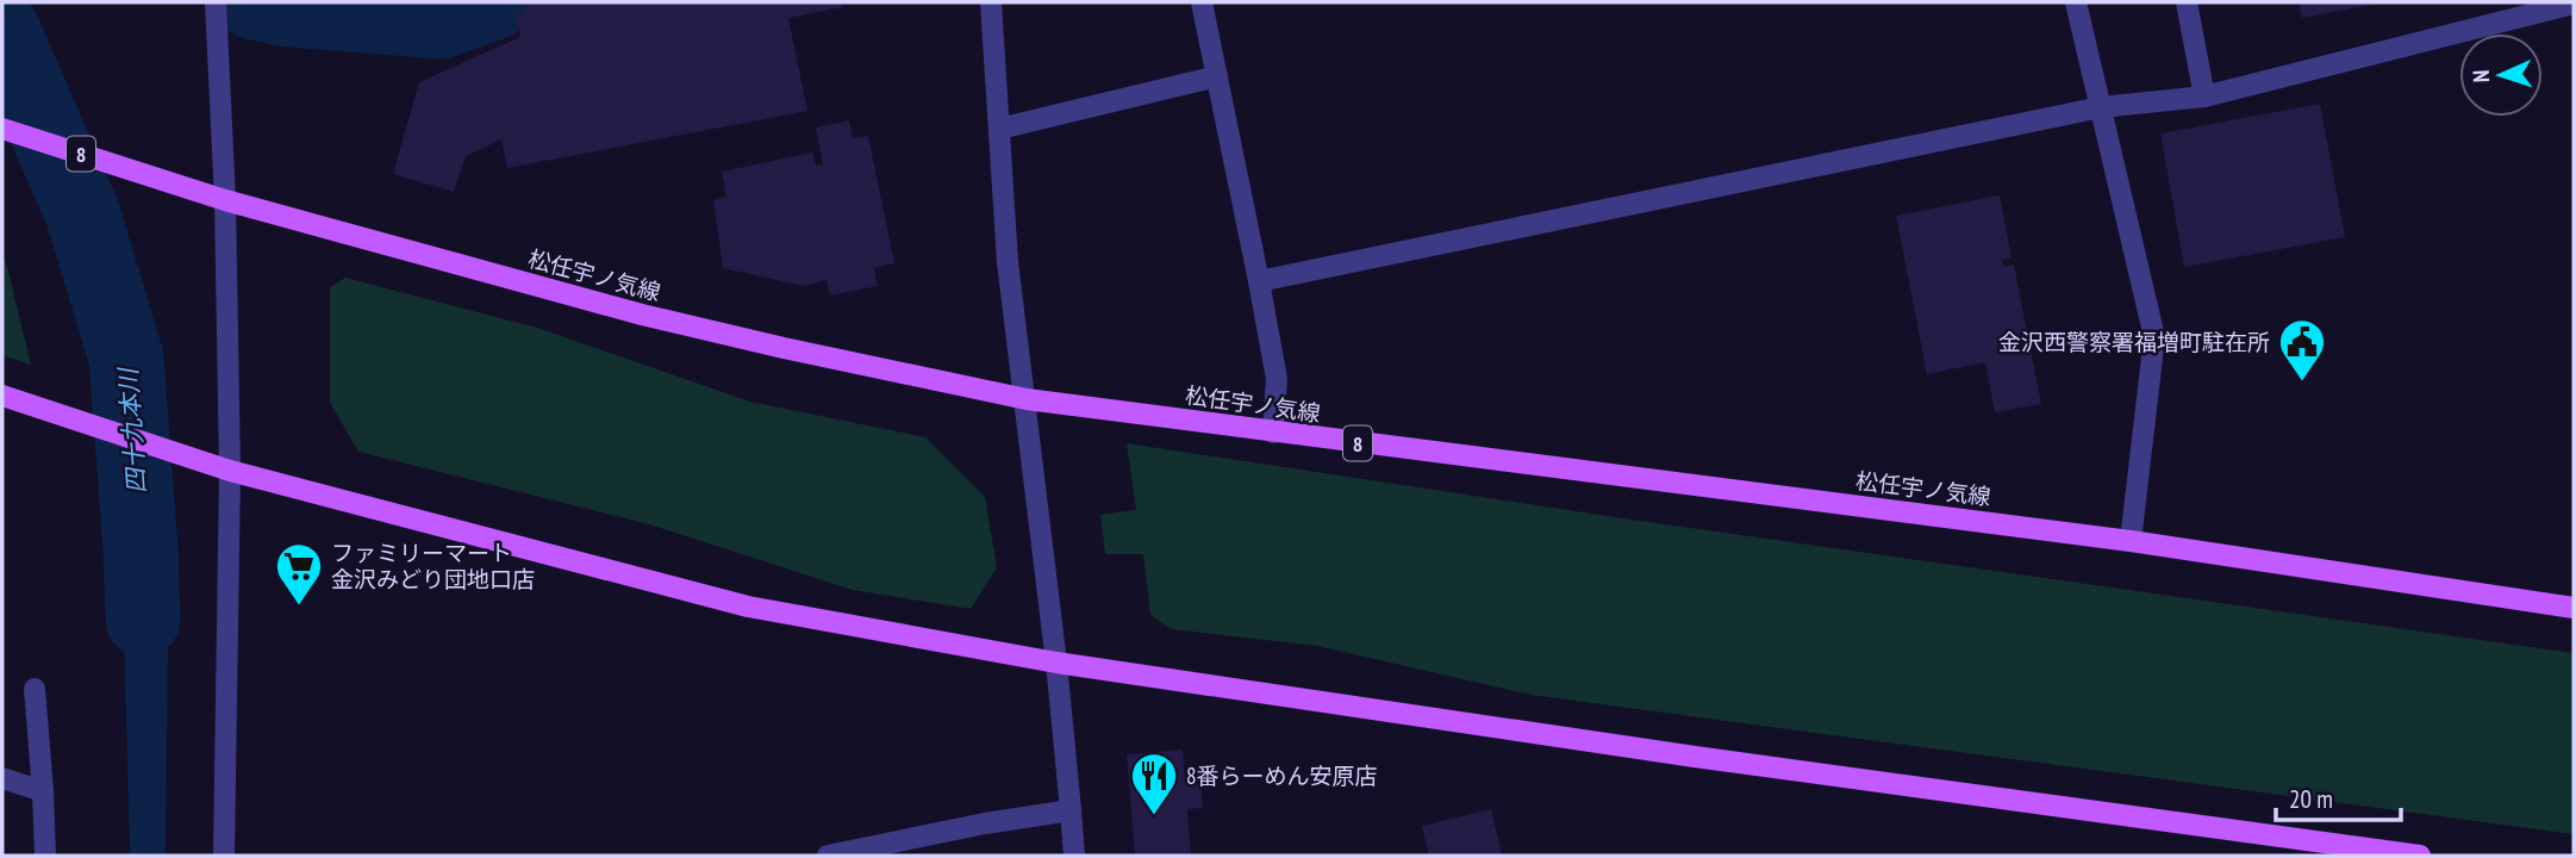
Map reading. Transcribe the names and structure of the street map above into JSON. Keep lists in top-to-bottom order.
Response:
{
  "streets": {
    "main road": ["8", "松任宇ノ気線"]
  },
  "water": ["四十九本川"],
  "places": {
    "public building": ["金沢西警察署福増町駐在所"],
    "supermarket": ["ファミリーマート 金沢みどり団地口店"],
    "restaurant": ["8番らーめん安原店"]
  },
  "scale_bar": "20 m",
  "north": "left"
}
